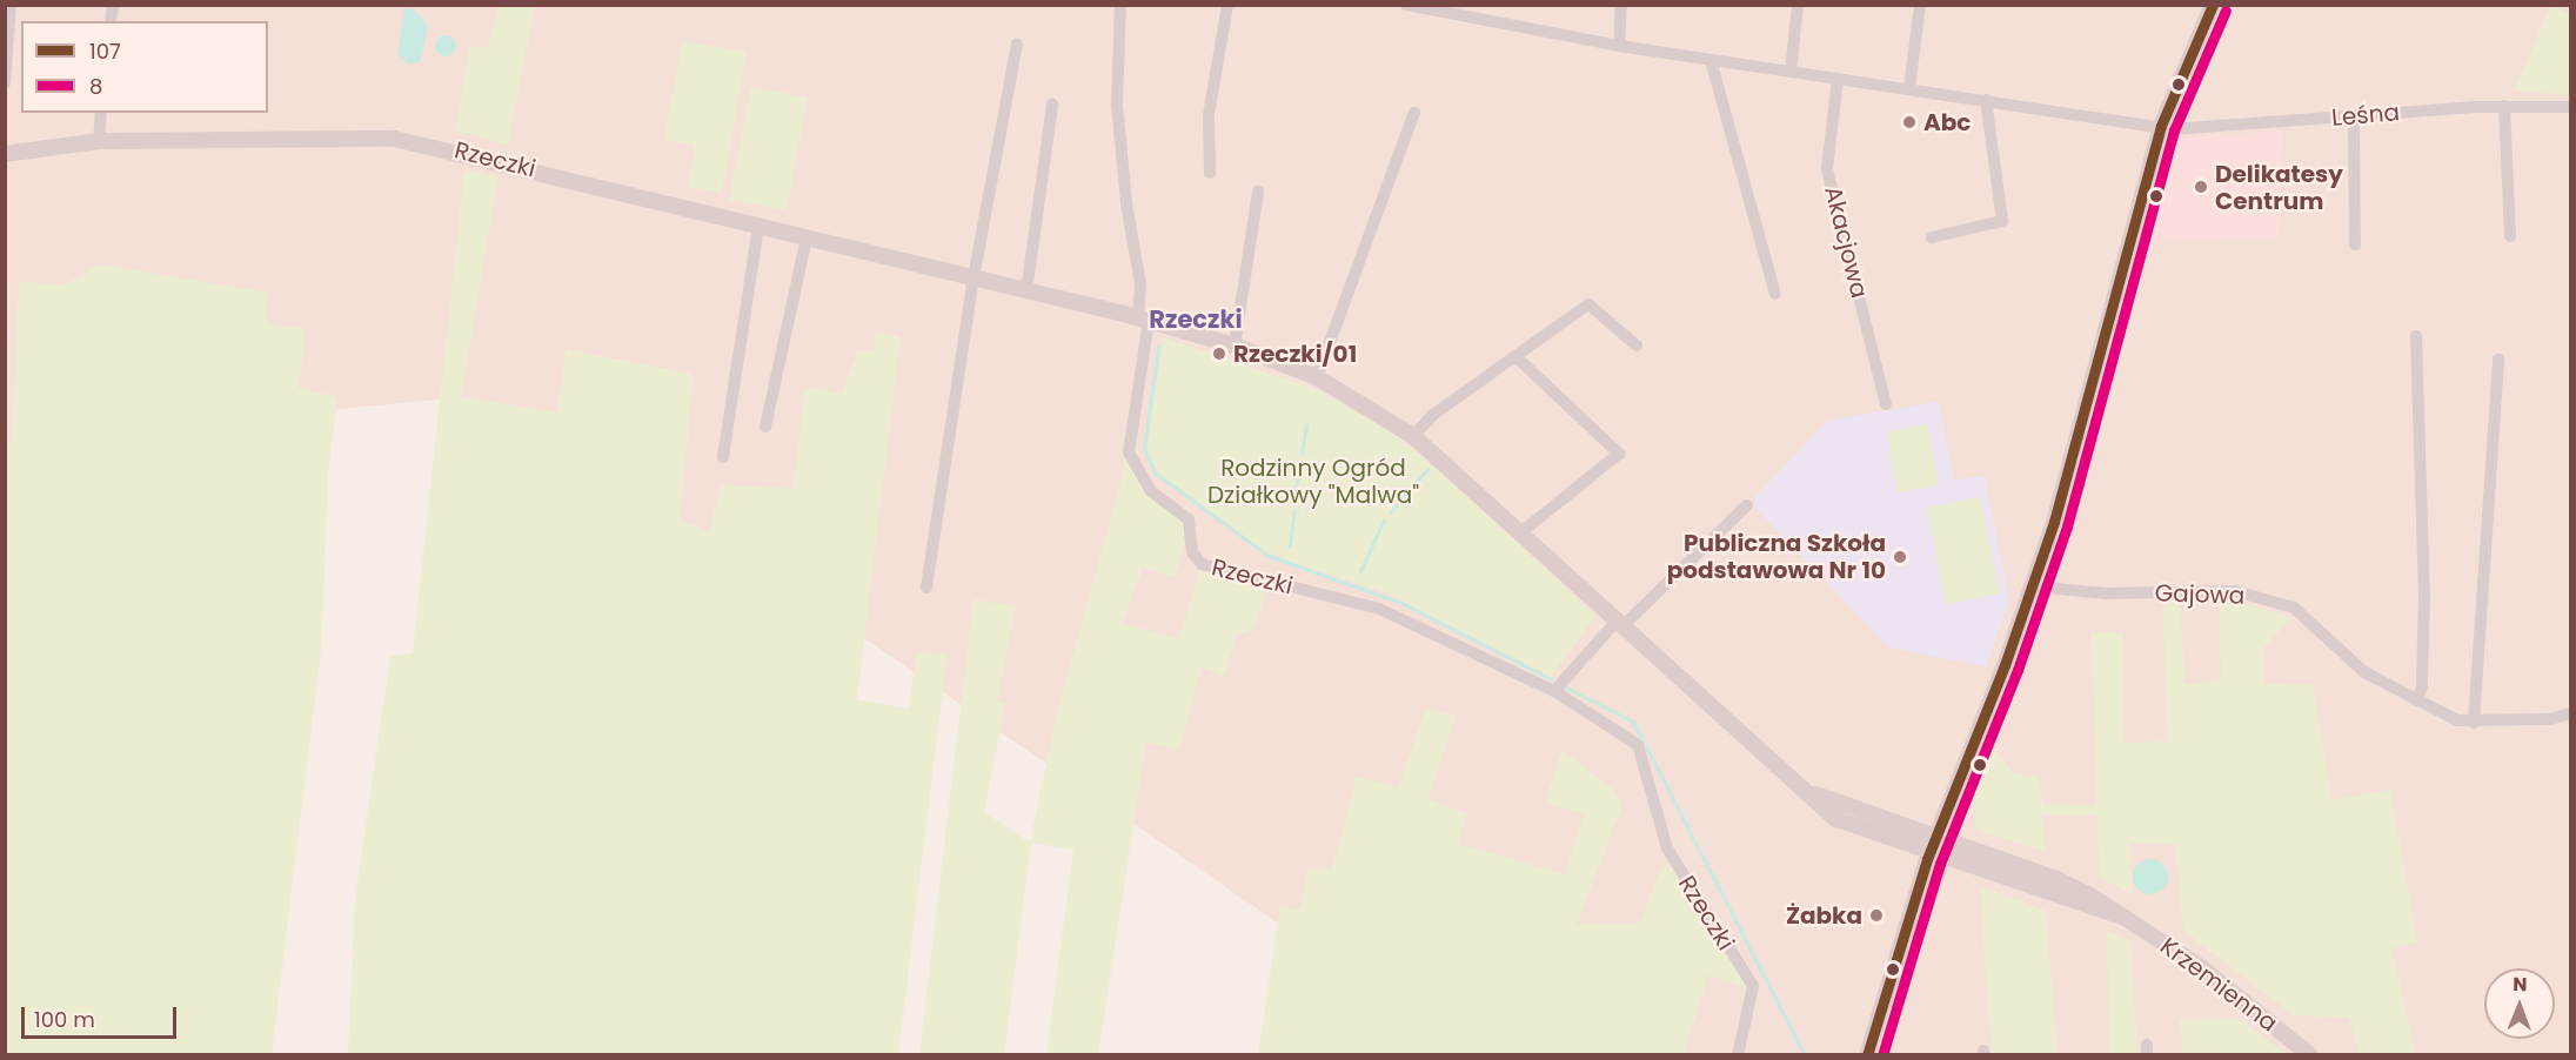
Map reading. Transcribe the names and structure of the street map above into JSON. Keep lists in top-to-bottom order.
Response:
{
  "streets": {
    "main road": ["Rzeczki", "Krzemienna"],
    "street": ["Leśna", "Akacjowa", "Gajowa"]
  },
  "crossings": [
    ["Rzeczki", "Krzemienna"]
  ],
  "districts": ["Rzeczki"],
  "parks": ["Rodzinny Ogród Działkowy \"Malwa\""],
  "places": [
    "Abc",
    "Delikatesy Centrum",
    "Rzeczki/01",
    "Publiczna Szkoła podstawowa Nr 10",
    "Żabka"
  ],
  "lines": ["transit line 107", "transit line 8"],
  "legend": ["107", "8"],
  "scale_bar": "100 m",
  "north": "top"
}
